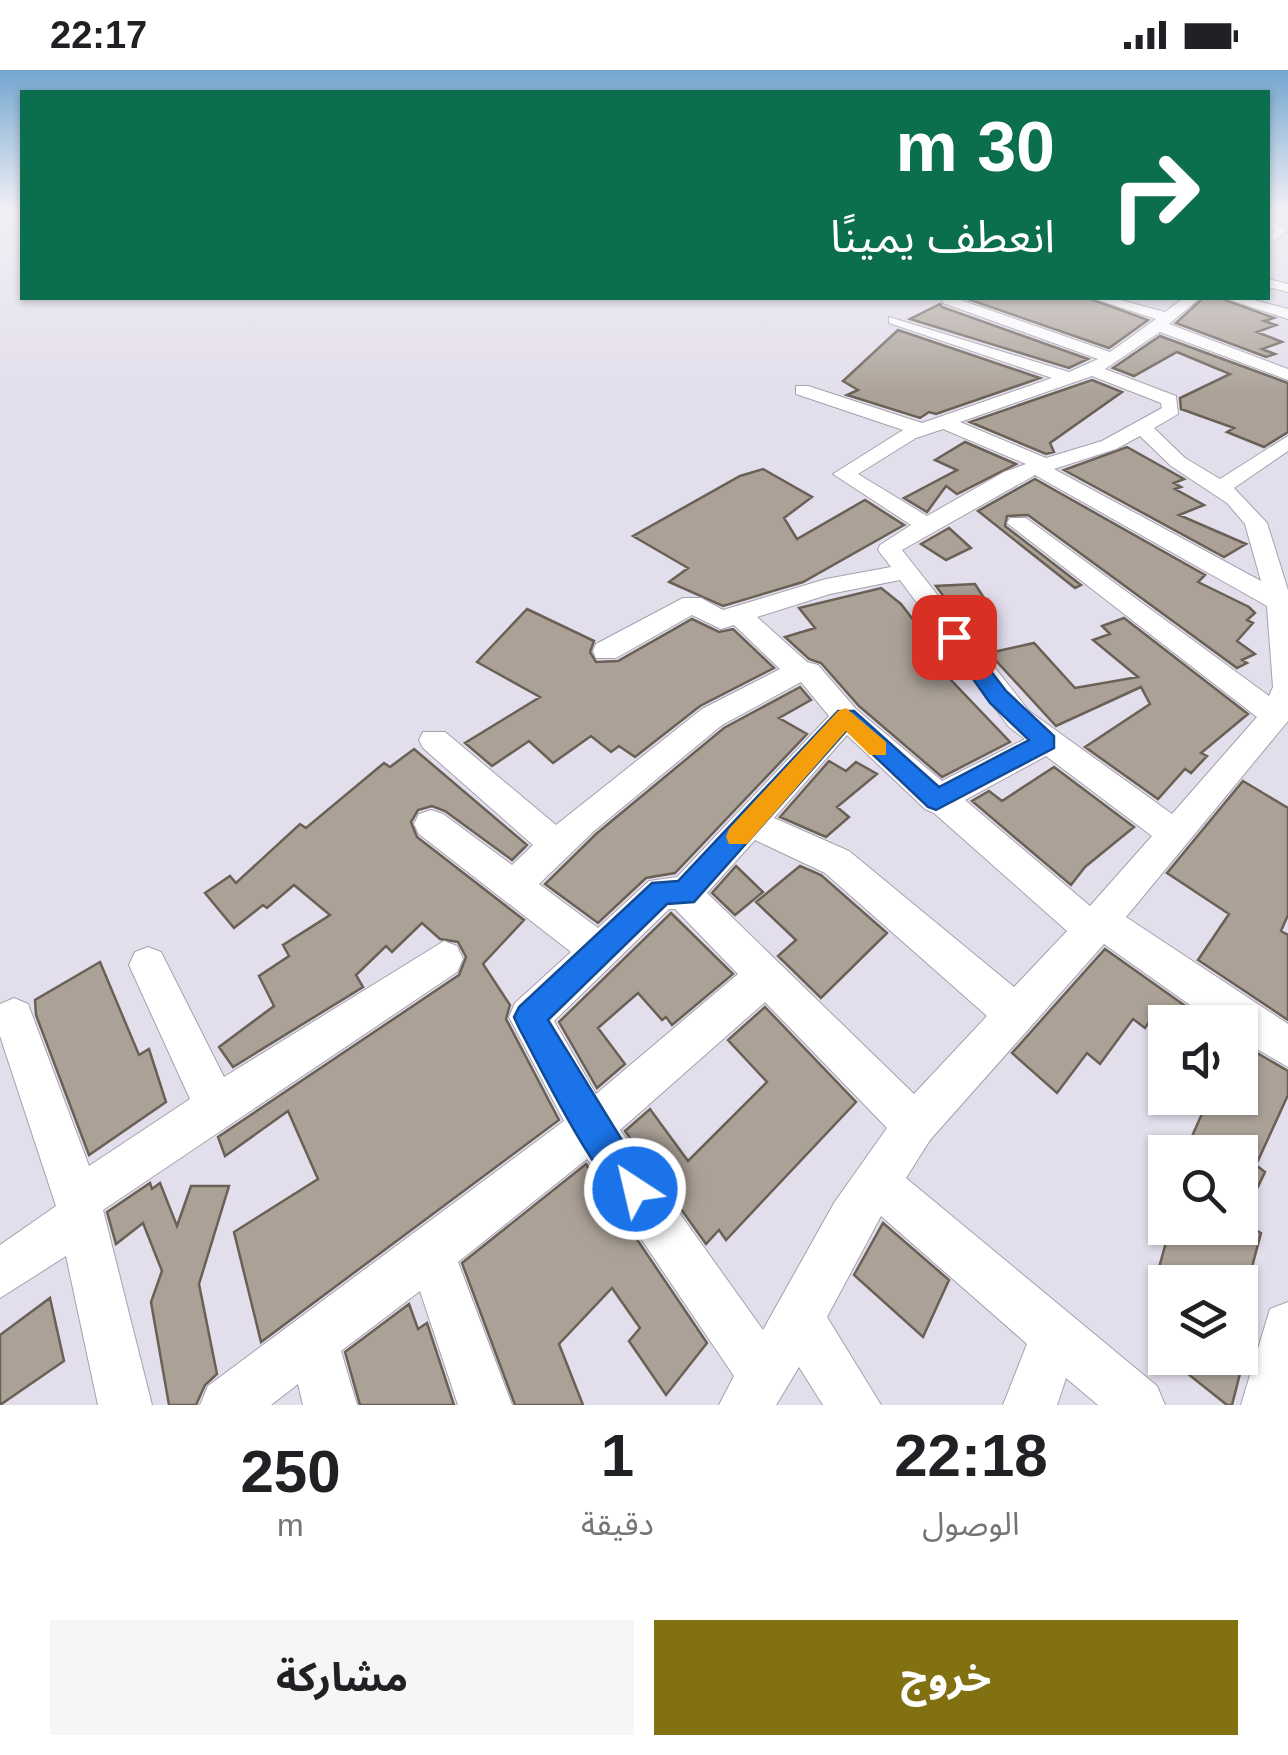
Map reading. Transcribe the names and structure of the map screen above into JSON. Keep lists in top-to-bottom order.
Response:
{
  "page": {
    "status": "22:17",
    "turn": ["30 m", "انعطف يمينًا"],
    "eta": [
      "22:18",
      "الوصول",
      "1",
      "دقيقة",
      "250",
      "m"
    ],
    "buttons": ["خروج", "مشاركة"]
  }
}
